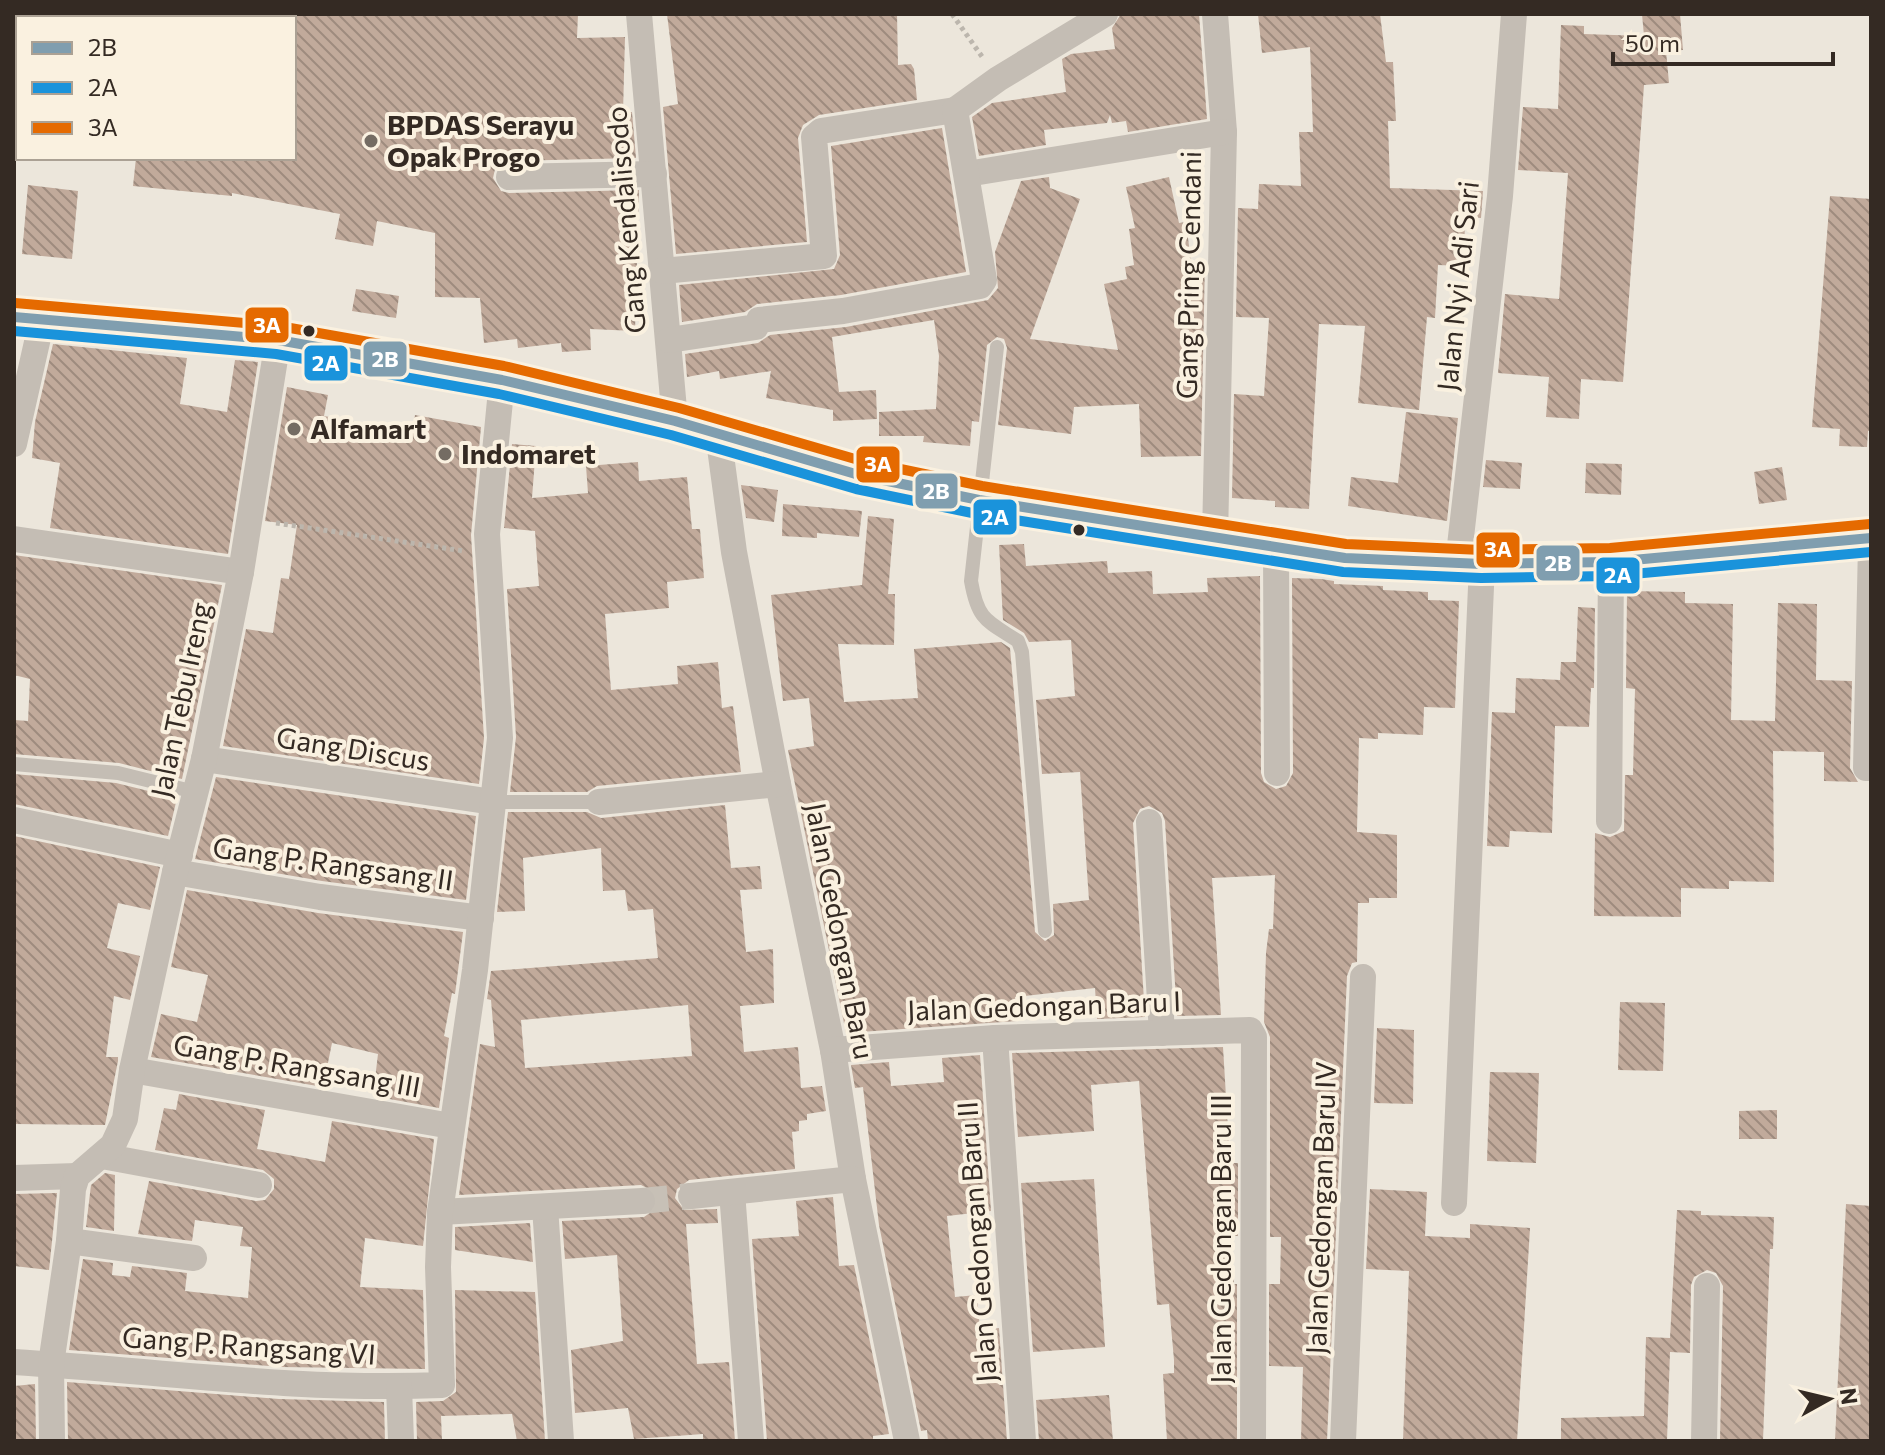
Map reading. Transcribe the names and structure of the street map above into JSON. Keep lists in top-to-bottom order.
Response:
{
  "streets": {
    "street": [
      "Gang Kendalisodo",
      "Gang Pring Cendani",
      "Jalan Nyi Adi Sari",
      "Jalan Tebu Ireng",
      "Gang Discus",
      "Gang P. Rangsang II",
      "Jalan Gedongan Baru",
      "Jalan Gedongan Baru I",
      "Gang P. Rangsang III",
      "Jalan Gedongan Baru IV",
      "Jalan Gedongan Baru III",
      "Jalan Gedongan Baru II",
      "Gang P. Rangsang VI"
    ]
  },
  "crossings": [
    ["Jalan Tebu Ireng", "Gang Discus"],
    ["Jalan Tebu Ireng", "Gang P. Rangsang II"],
    ["Jalan Tebu Ireng", "Gang P. Rangsang III"],
    ["Jalan Gedongan Baru", "Jalan Gedongan Baru I"],
    ["Jalan Gedongan Baru I", "Jalan Gedongan Baru III"],
    ["Jalan Gedongan Baru I", "Jalan Gedongan Baru II"]
  ],
  "places": ["BPDAS Serayu Opak Progo", "Alfamart", "Indomaret"],
  "lines": ["transit line 3A", "transit line 2B", "transit line 2A"],
  "legend": ["2B", "2A", "3A"],
  "scale_bar": "50 m",
  "north": "right"
}
